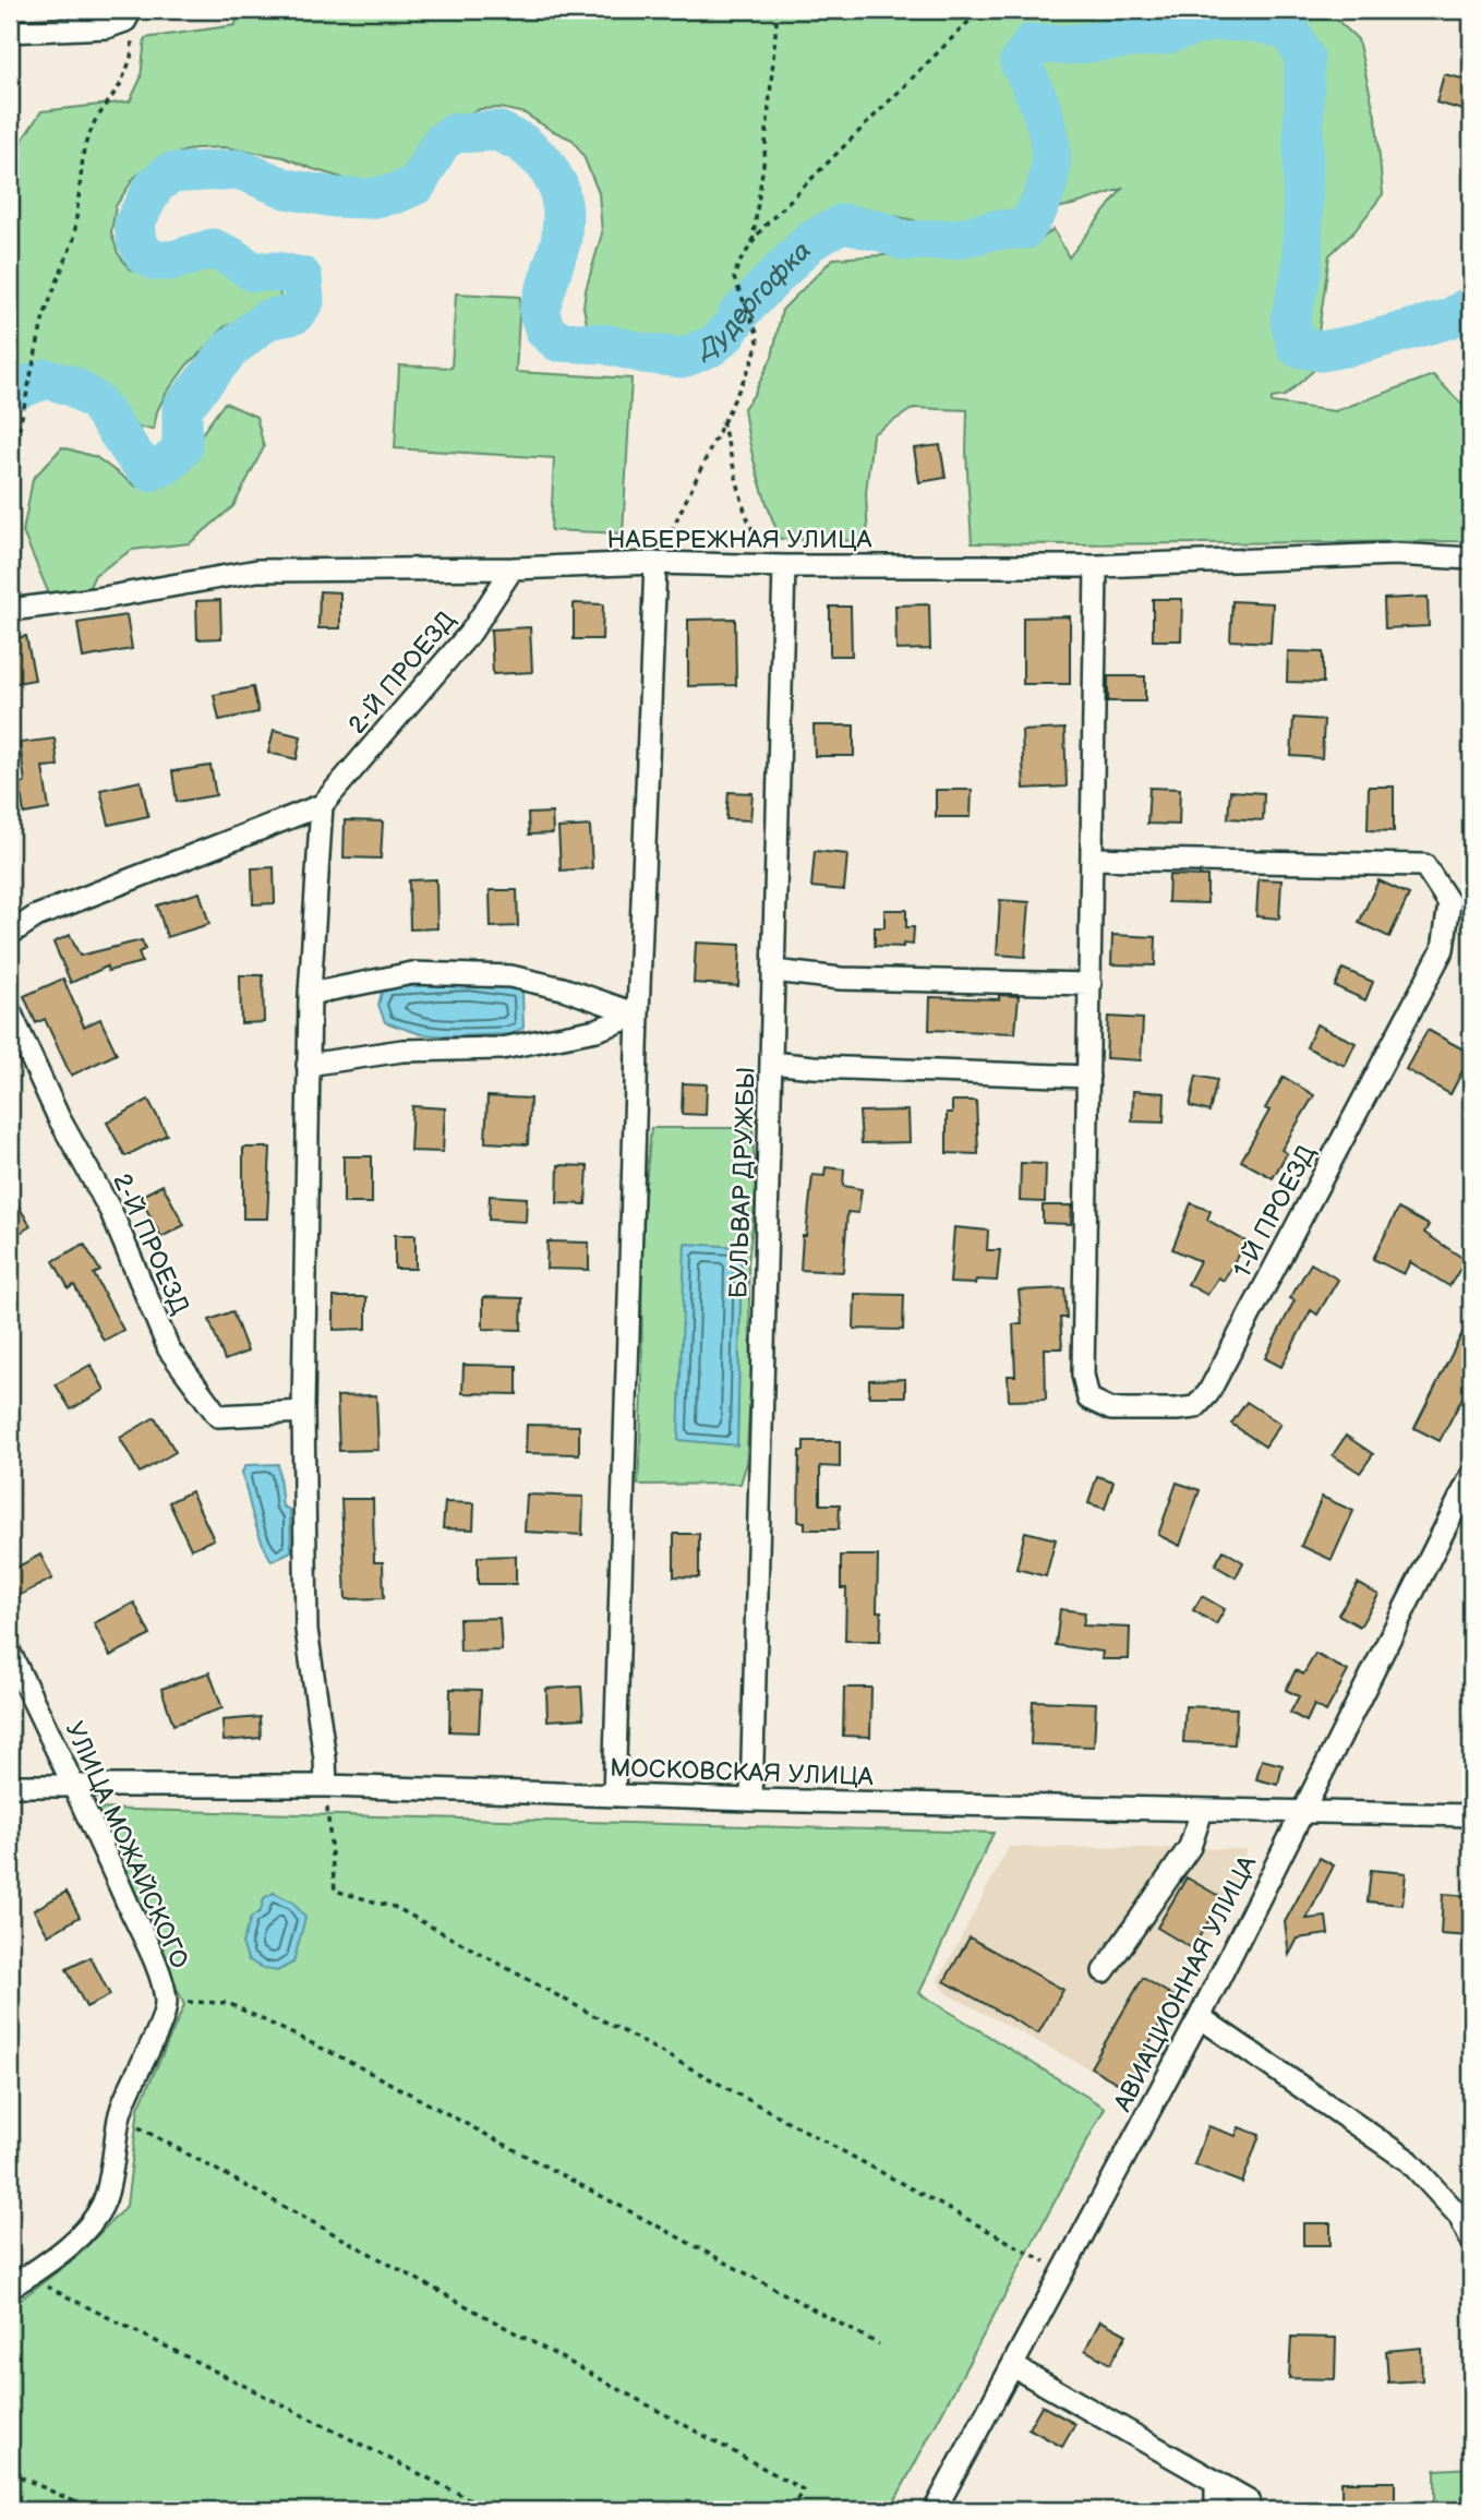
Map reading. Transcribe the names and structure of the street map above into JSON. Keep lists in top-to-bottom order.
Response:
{
  "streets": {
    "street": [
      "НАБЕРЕЖНАЯ УЛИЦА",
      "2-Й ПРОЕЗД",
      "БУЛЬВАР ДРУЖБЫ",
      "1-Й ПРОЕЗД",
      "МОСКОВСКАЯ УЛИЦА",
      "УЛИЦА МОЖАЙСКОГО",
      "АВИАЦИОННАЯ УЛИЦА"
    ]
  },
  "crossings": [
    ["НАБЕРЕЖНАЯ УЛИЦА", "2-Й ПРОЕЗД"],
    ["НАБЕРЕЖНАЯ УЛИЦА", "БУЛЬВАР ДРУЖБЫ"],
    ["НАБЕРЕЖНАЯ УЛИЦА", "1-Й ПРОЕЗД"],
    ["БУЛЬВАР ДРУЖБЫ", "МОСКОВСКАЯ УЛИЦА"],
    ["МОСКОВСКАЯ УЛИЦА", "УЛИЦА МОЖАЙСКОГО"],
    ["МОСКОВСКАЯ УЛИЦА", "АВИАЦИОННАЯ УЛИЦА"]
  ],
  "water": ["Дудергофка"]
}
